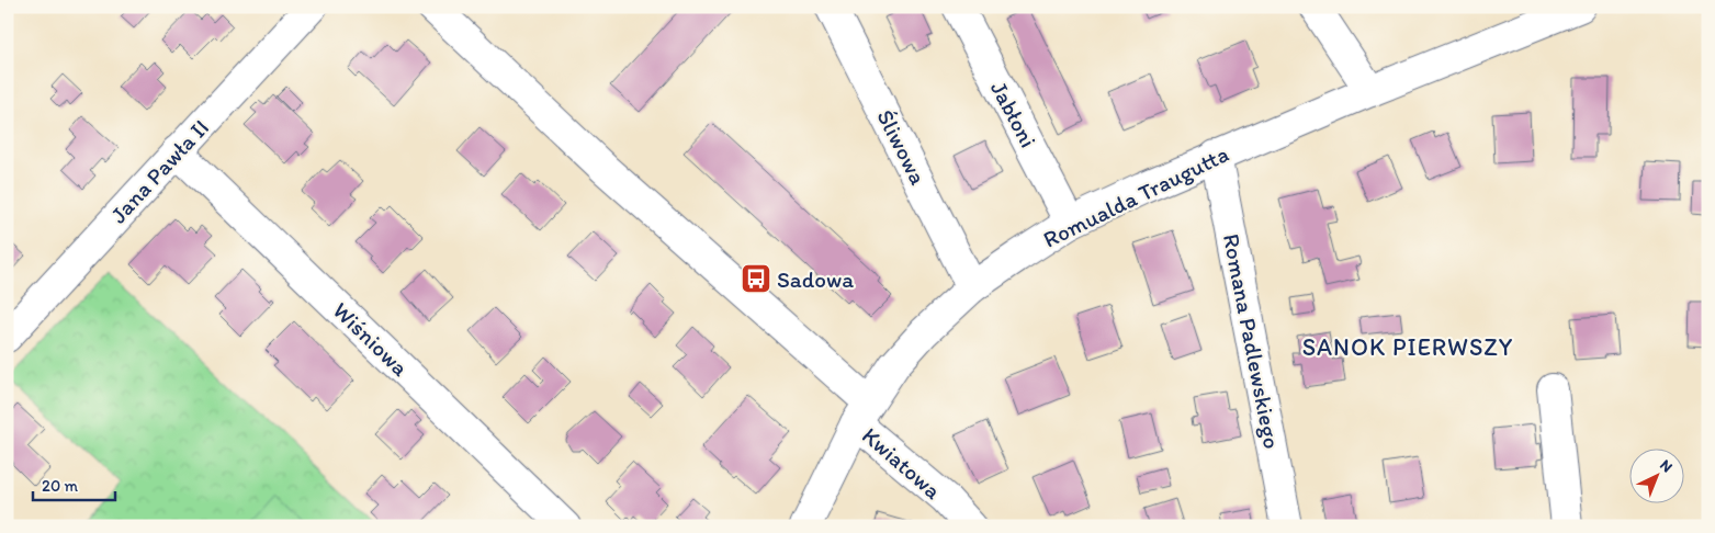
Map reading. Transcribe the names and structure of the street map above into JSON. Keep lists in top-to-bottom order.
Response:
{
  "streets": {
    "street": [
      "Jabłoni",
      "Śliwowa",
      "Jana Pawła II",
      "Romualda Traugutta",
      "Wiśniowa",
      "Romana Padlewskiego",
      "Kwiatowa"
    ]
  },
  "crossings": [
    ["Jabłoni", "Romualda Traugutta"],
    ["Śliwowa", "Romualda Traugutta"],
    ["Jana Pawła II", "Wiśniowa"],
    ["Romualda Traugutta", "Romana Padlewskiego"],
    ["Romualda Traugutta", "Kwiatowa"]
  ],
  "districts": ["SANOK PIERWSZY"],
  "places": {
    "bus stop": ["Sadowa"]
  },
  "scale_bar": "20 m",
  "north": "top right"
}
